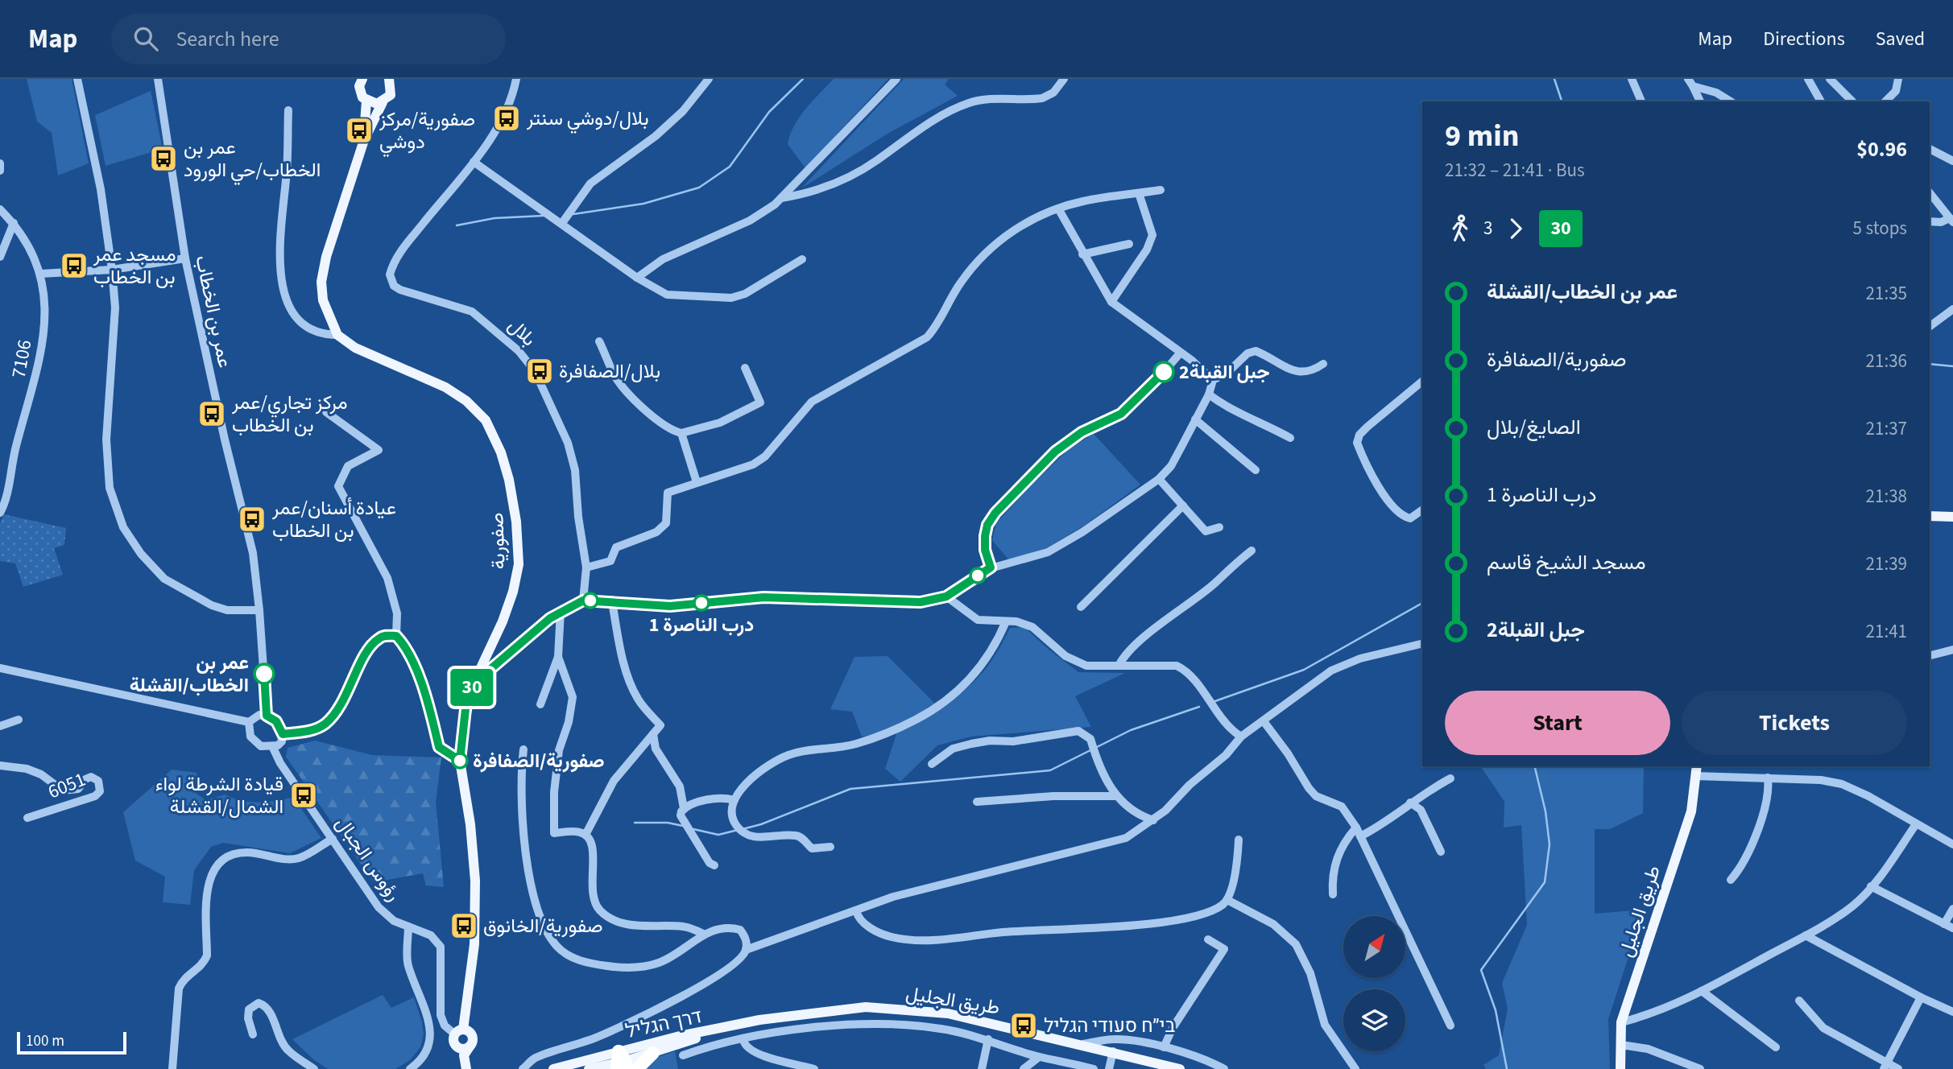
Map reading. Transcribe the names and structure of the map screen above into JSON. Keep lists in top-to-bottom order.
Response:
{
  "streets": {
    "main road": ["صفورية", "طريق الجليل", "דרך הגליל"],
    "street": [
      "عمر بن الخطاب",
      "بلال",
      "7106",
      "6051",
      "رؤوس الجبال"
    ]
  },
  "crossings": [
    ["عمر بن الخطاب", "رؤوس الجبال"],
    ["صفورية", "رؤوس الجبال"],
    ["طريق الجليل", "דרך הגליל"]
  ],
  "places": {
    "bus stop": [
      "بلال/دوشي سنتر",
      "صفورية/مركز دوشي",
      "عمر بن الخطاب/حي الورود",
      "مسجد عمر بن الخطاب",
      "بلال/الصفافرة",
      "مركز تجاري/عمر بن الخطاب",
      "عيادة أسنان/عمر بن الخطاب",
      "قيادة الشرطة لواء الشمال/القشلة",
      "صفورية/الخانوق",
      "בי״ח סעודי הגליל"
    ],
    "other": [
      "جبل القبلة2",
      "درب الناصرة 1",
      "عمر بن الخطاب/القشلة",
      "صفورية/الصفافرة"
    ]
  },
  "lines": ["bus line 30"],
  "scale_bar": "100 m",
  "north": "top right",
  "page": {
    "header": "Map",
    "search": "Search here",
    "nav": ["Map", "Directions", "Saved"],
    "on_map": "30",
    "heading": ["9 min", "21:32 – 21:41 · Bus", "$0.96"],
    "legs": ["3", "30", "5 stops"],
    "list": [
      {
        "name": "عمر بن الخطاب/القشلة",
        "value": "21:35"
      },
      {
        "name": "صفورية/الصفافرة",
        "value": "21:36"
      },
      {
        "name": "الصايغ/بلال",
        "value": "21:37"
      },
      {
        "name": "درب الناصرة 1",
        "value": "21:38"
      },
      {
        "name": "مسجد الشيخ قاسم",
        "value": "21:39"
      },
      {
        "name": "جبل القبلة2",
        "value": "21:41"
      }
    ],
    "buttons": ["Start", "Tickets"],
    "scale": "100 m"
  }
}
